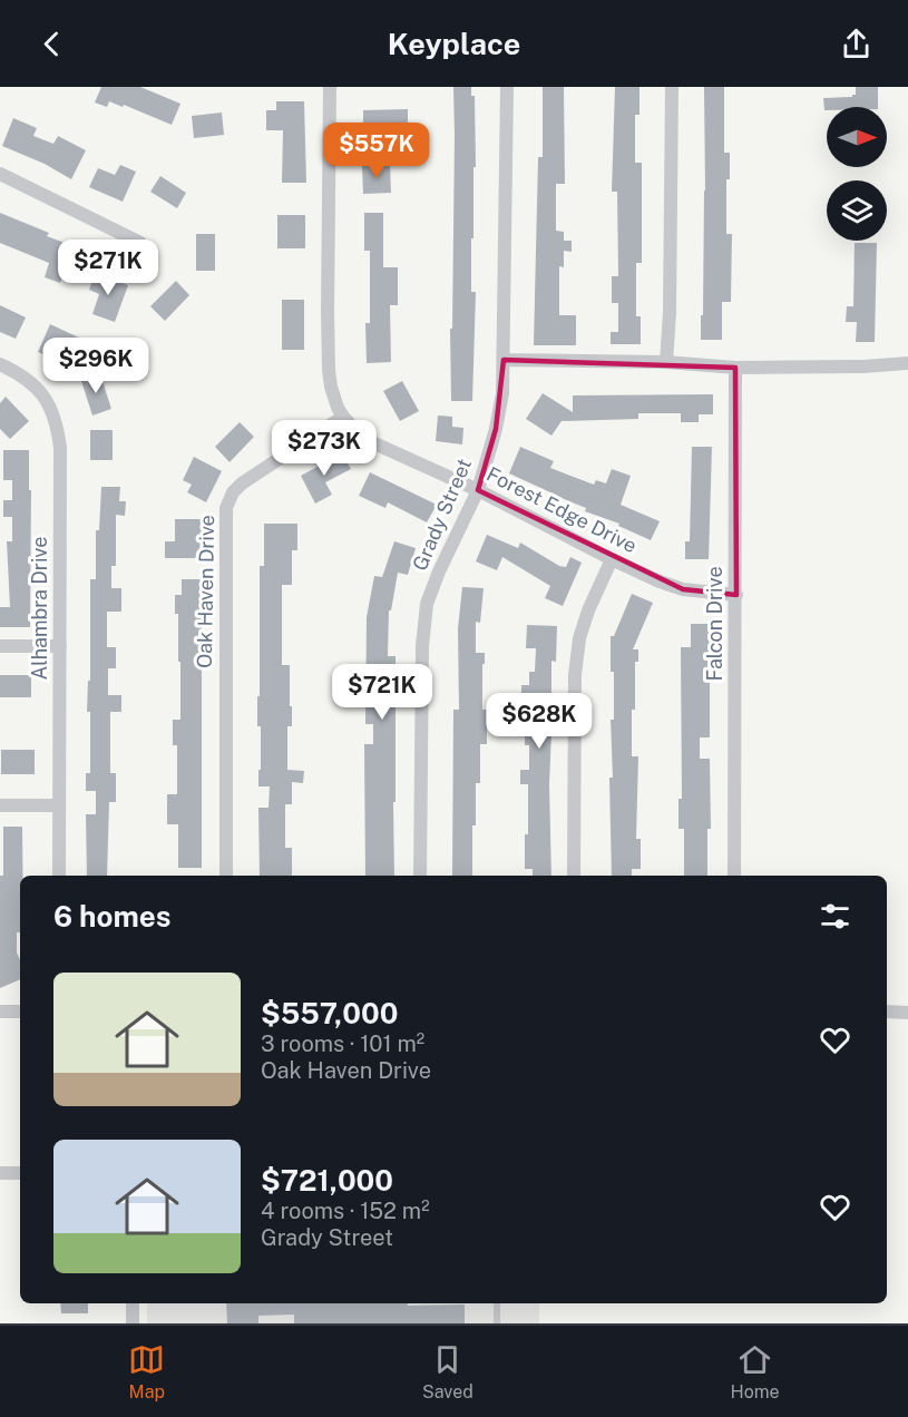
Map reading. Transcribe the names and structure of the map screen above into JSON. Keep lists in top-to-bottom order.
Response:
{
  "streets": {
    "street": [
      "Forest Edge Drive",
      "Grady Street",
      "Oak Haven Drive",
      "Alhambra Drive",
      "Falcon Drive"
    ]
  },
  "crossings": [
    ["Forest Edge Drive", "Grady Street"],
    ["Forest Edge Drive", "Oak Haven Drive"],
    ["Forest Edge Drive", "Falcon Drive"]
  ],
  "north": "right",
  "page": {
    "header": "Keyplace",
    "price": [
      "$557K",
      "$271K",
      "$296K",
      "$273K",
      "$721K",
      "$628K"
    ],
    "heading": "6 homes",
    "list": [
      {
        "name": "$557,000",
        "note": "3 rooms · 101 m² · Oak Haven Drive"
      },
      {
        "name": "$721,000",
        "note": "4 rooms · 152 m² · Grady Street"
      }
    ],
    "tabs": ["Map", "Saved", "Home"]
  }
}
